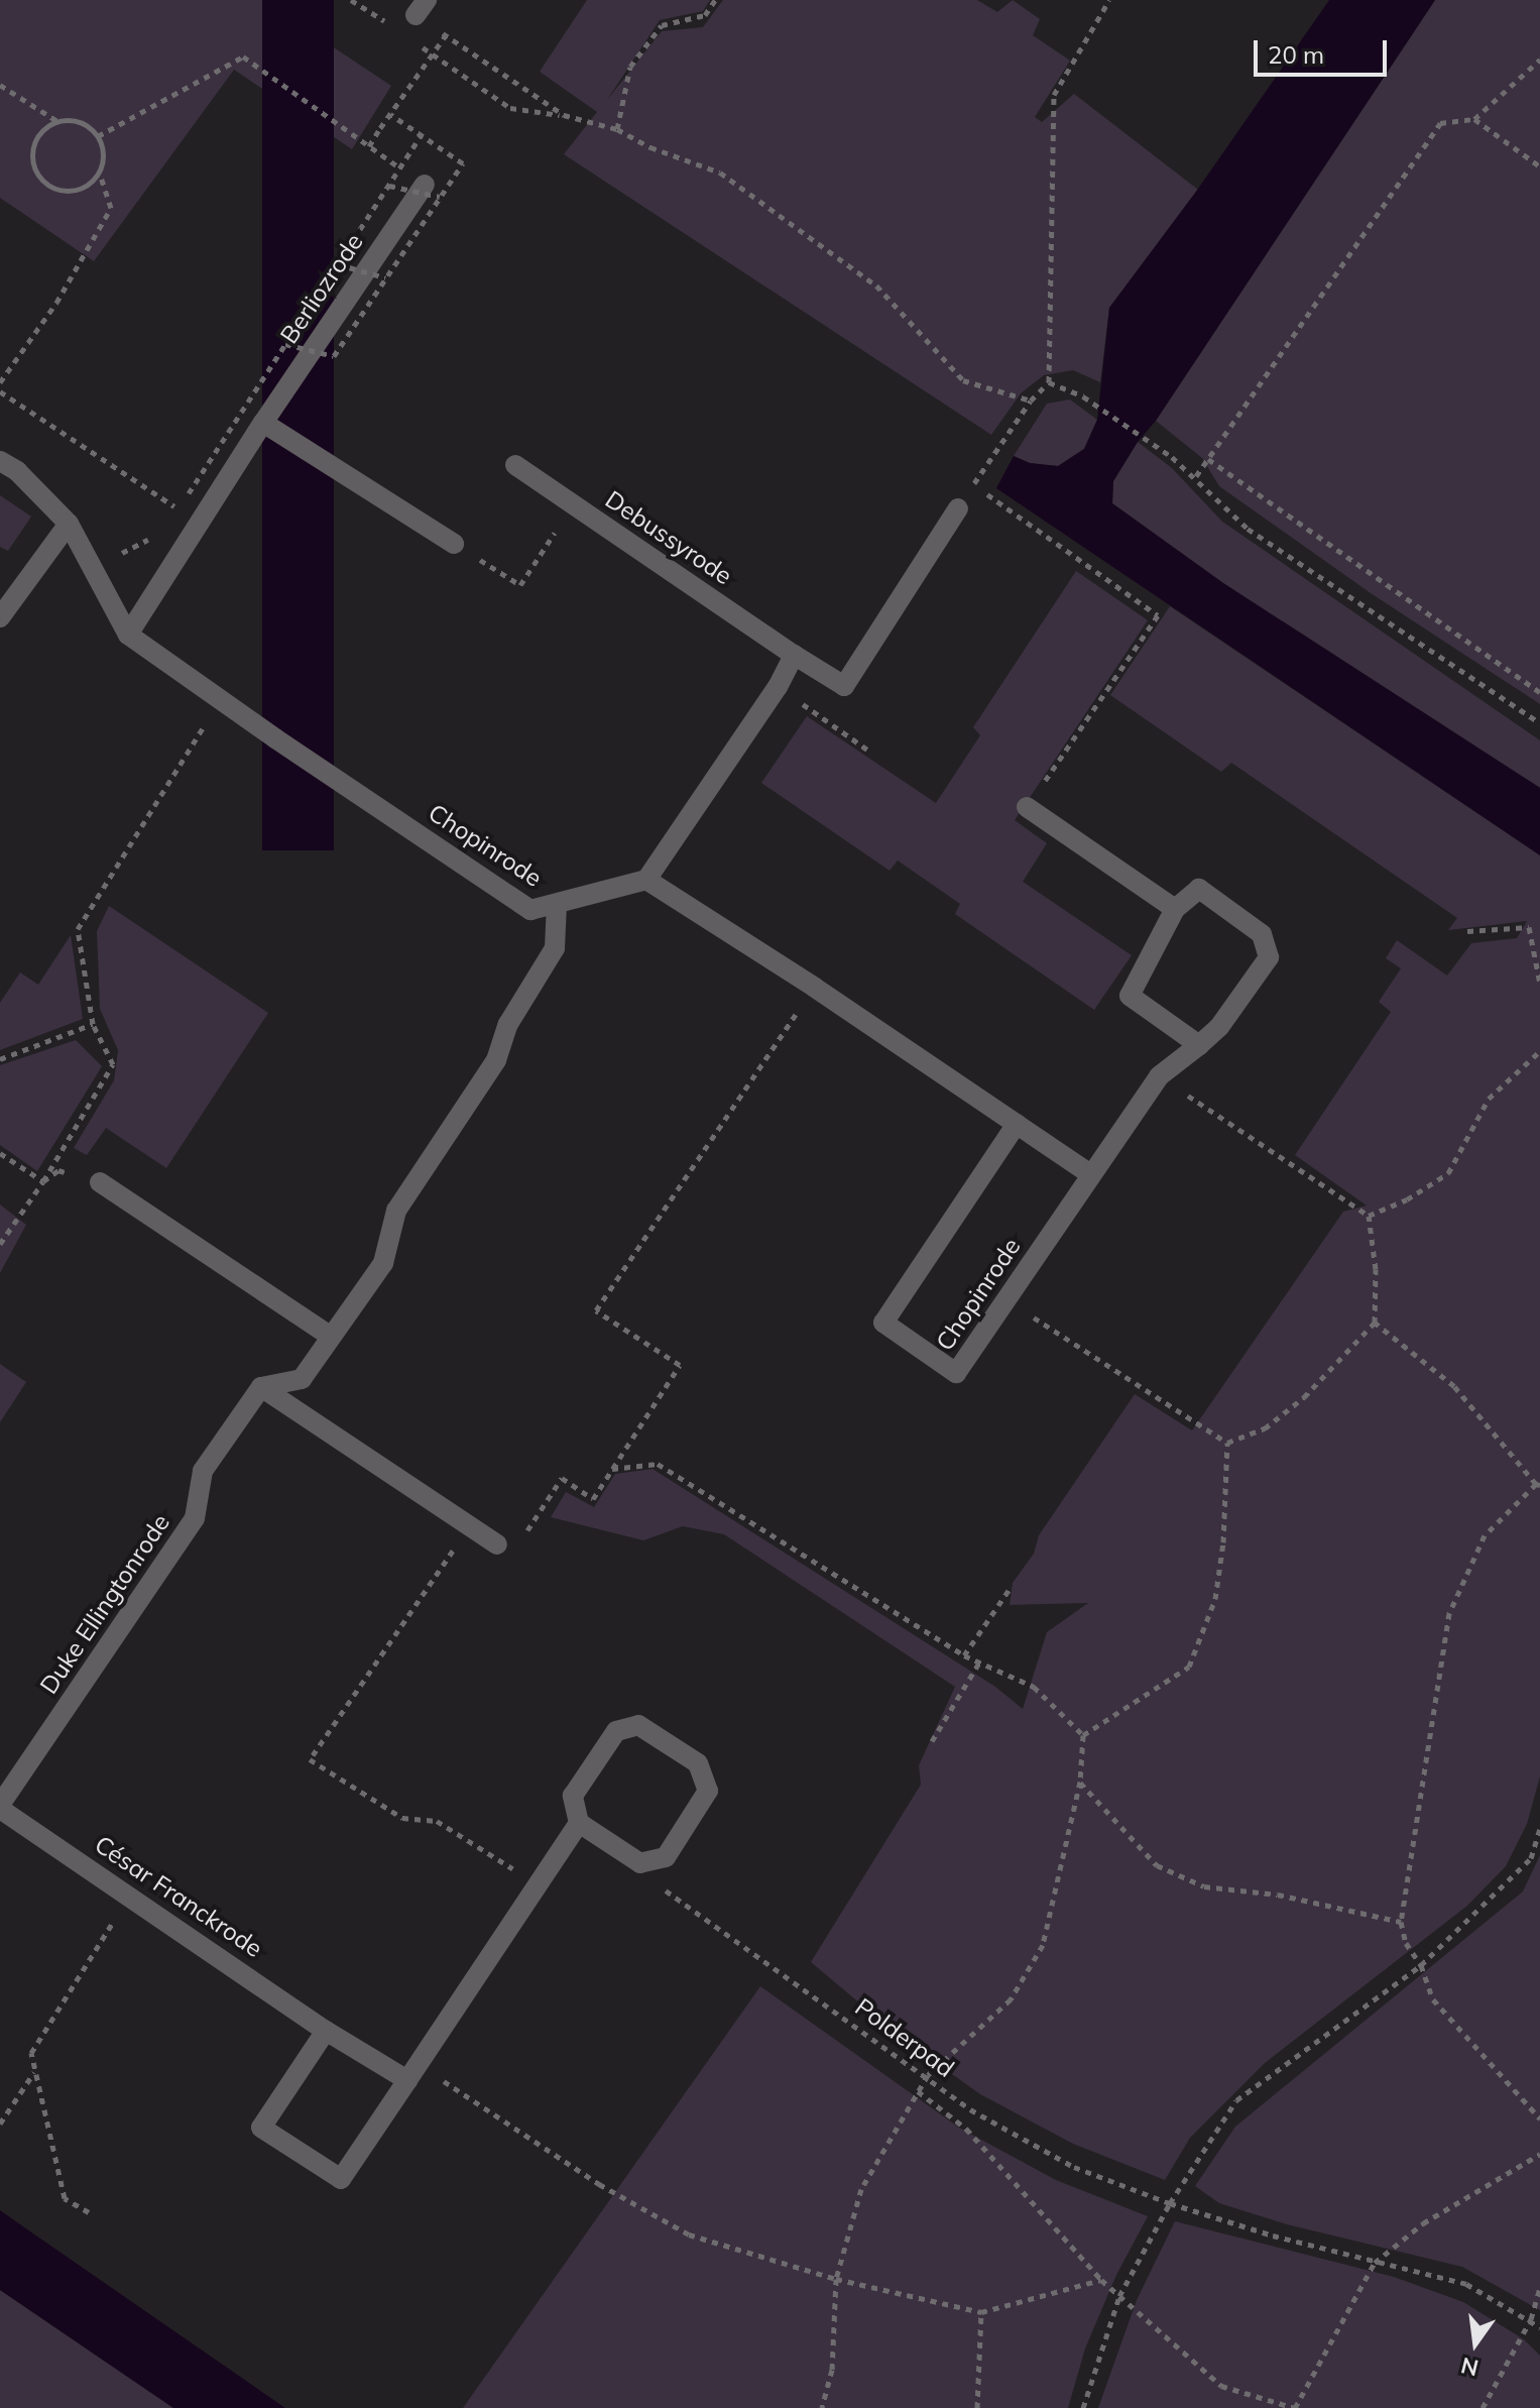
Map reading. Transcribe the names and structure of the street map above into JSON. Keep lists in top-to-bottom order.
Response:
{
  "streets": {
    "street": [
      "Berliozrode",
      "Debussyrode",
      "Chopinrode",
      "Duke Ellingtonrode",
      "César Franckrode"
    ],
    "path": ["Polderpad"]
  },
  "crossings": [
    ["Berliozrode", "Chopinrode"],
    ["Duke Ellingtonrode", "César Franckrode"]
  ],
  "scale_bar": "20 m",
  "north": "bottom"
}
